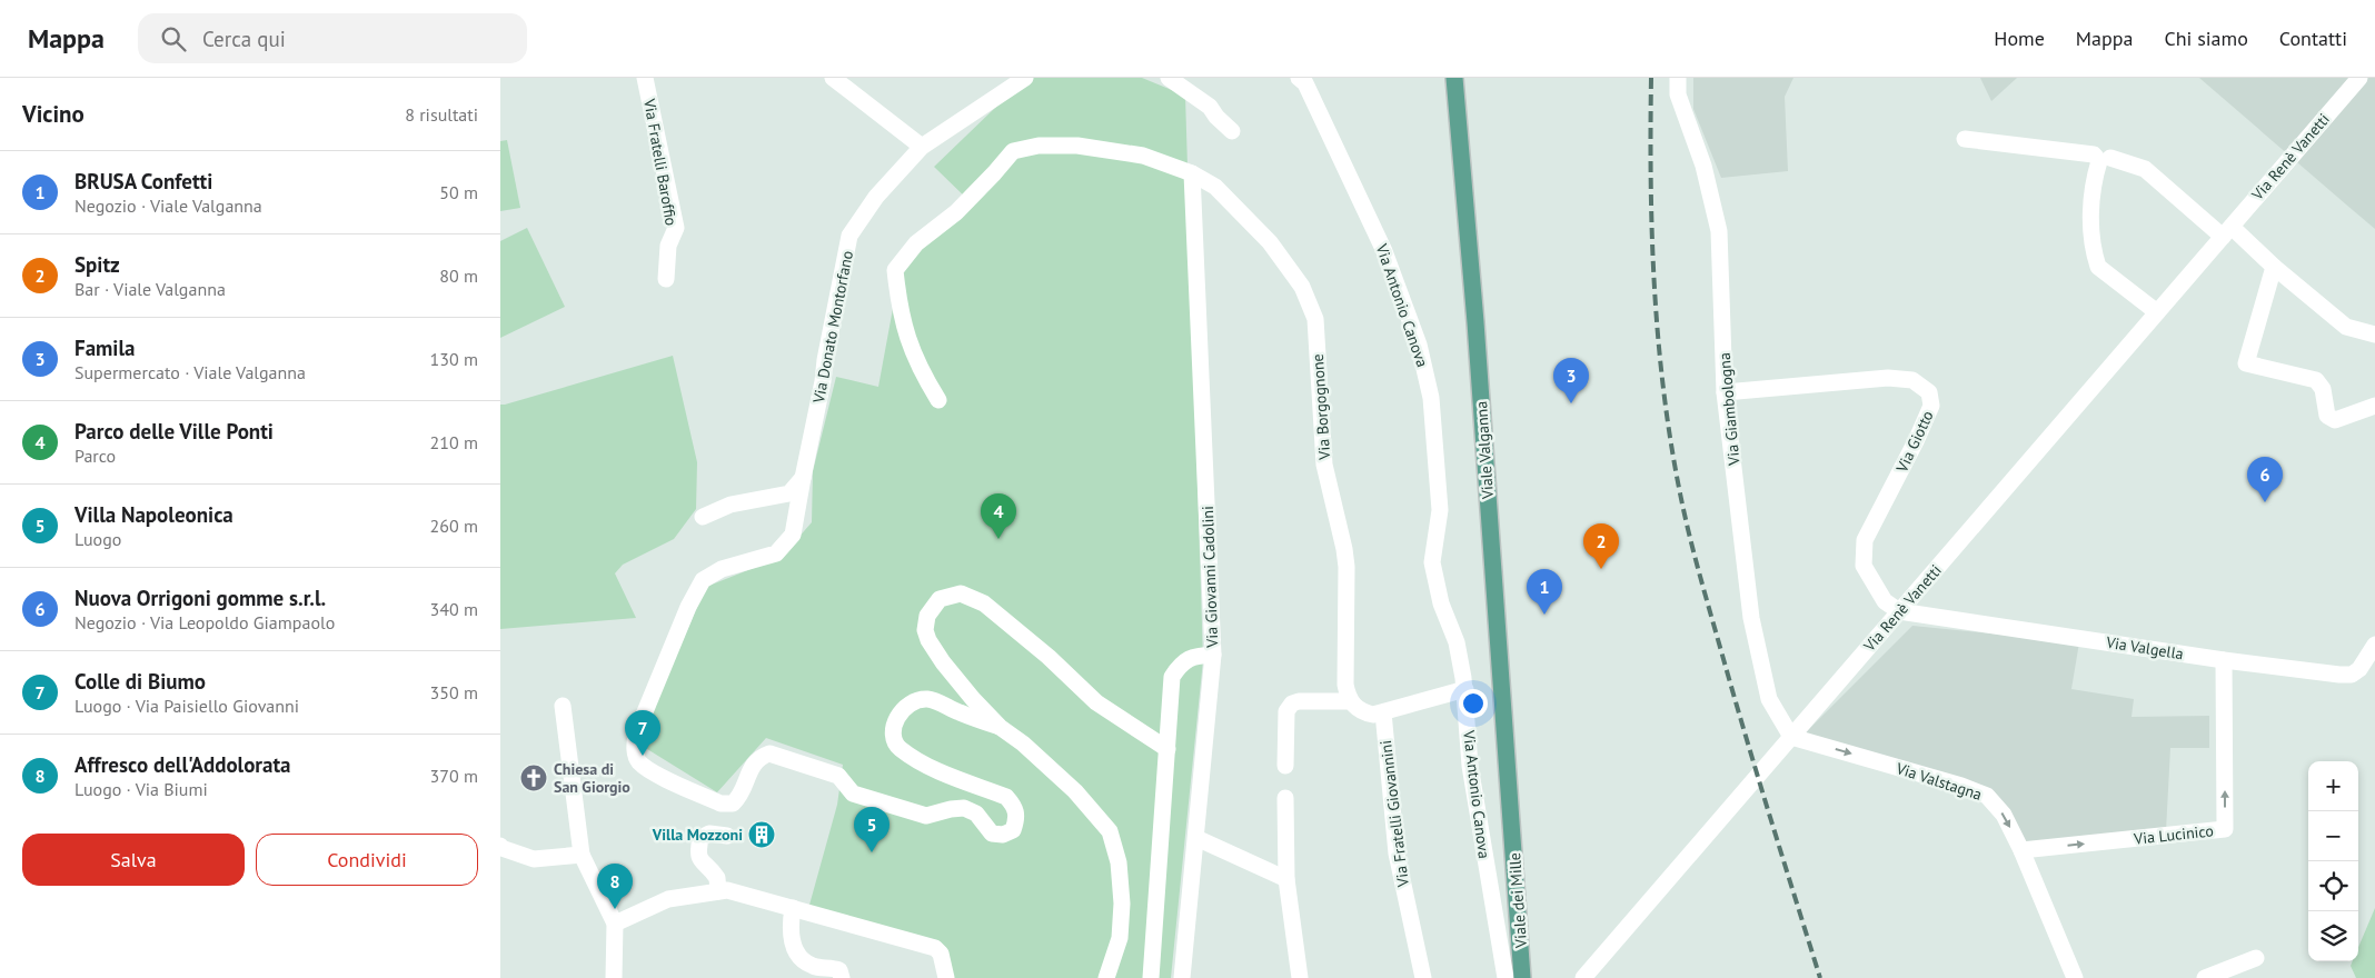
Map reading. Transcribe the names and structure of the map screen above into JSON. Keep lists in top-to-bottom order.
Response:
{
  "streets": {
    "main road": ["Viale Valganna", "Viale dei Mille"],
    "street": [
      "Via Renè Vanetti",
      "Via Fratelli Baroffio",
      "Via Antonio Canova",
      "Via Donato Montorfano",
      "Via Borgognone",
      "Via Giambologna",
      "Via Giotto",
      "Via Giovanni Cadolini",
      "Via Valgella",
      "Via Valstagna",
      "Via Fratelli Giovannini",
      "Via Lucinico"
    ]
  },
  "crossings": [
    ["Via Renè Vanetti", "Via Giambologna"],
    ["Via Renè Vanetti", "Via Giotto"],
    ["Via Renè Vanetti", "Via Valgella"],
    ["Via Renè Vanetti", "Via Valstagna"],
    ["Via Borgognone", "Via Giovanni Cadolini"],
    ["Via Giambologna", "Via Giotto"],
    ["Via Giambologna", "Via Valstagna"],
    ["Via Giotto", "Via Valgella"],
    ["Viale Valganna", "Viale dei Mille"],
    ["Via Valgella", "Via Lucinico"],
    ["Via Valstagna", "Via Lucinico"]
  ],
  "one_way": ["Via Valstagna"],
  "places": {
    "church": ["Chiesa di San Giorgio"],
    "building": ["Villa Mozzoni"]
  },
  "page": {
    "header": "Mappa",
    "search": "Cerca qui",
    "nav": [
      "Home",
      "Mappa",
      "Chi siamo",
      "Contatti"
    ],
    "heading": ["Vicino", "8 risultati"],
    "list": [
      {
        "mark": "1",
        "name": "BRUSA Confetti",
        "note": "Negozio · Viale Valganna",
        "value": "50 m"
      },
      {
        "mark": "2",
        "name": "Spitz",
        "note": "Bar · Viale Valganna",
        "value": "80 m"
      },
      {
        "mark": "3",
        "name": "Famila",
        "note": "Supermercato · Viale Valganna",
        "value": "130 m"
      },
      {
        "mark": "4",
        "name": "Parco delle Ville Ponti",
        "note": "Parco",
        "value": "210 m"
      },
      {
        "mark": "5",
        "name": "Villa Napoleonica",
        "note": "Luogo",
        "value": "260 m"
      },
      {
        "mark": "6",
        "name": "Nuova Orrigoni gomme s.r.l.",
        "note": "Negozio · Via Leopoldo Giampaolo",
        "value": "340 m"
      },
      {
        "mark": "7",
        "name": "Colle di Biumo",
        "note": "Luogo · Via Paisiello Giovanni",
        "value": "350 m"
      },
      {
        "mark": "8",
        "name": "Affresco dell'Addolorata",
        "note": "Luogo · Via Biumi",
        "value": "370 m"
      }
    ],
    "pins": [
      "3",
      "6",
      "4",
      "2",
      "1",
      "7",
      "5",
      "8"
    ],
    "map_buttons": ["+", "−"],
    "buttons": ["Salva", "Condividi"]
  }
}
